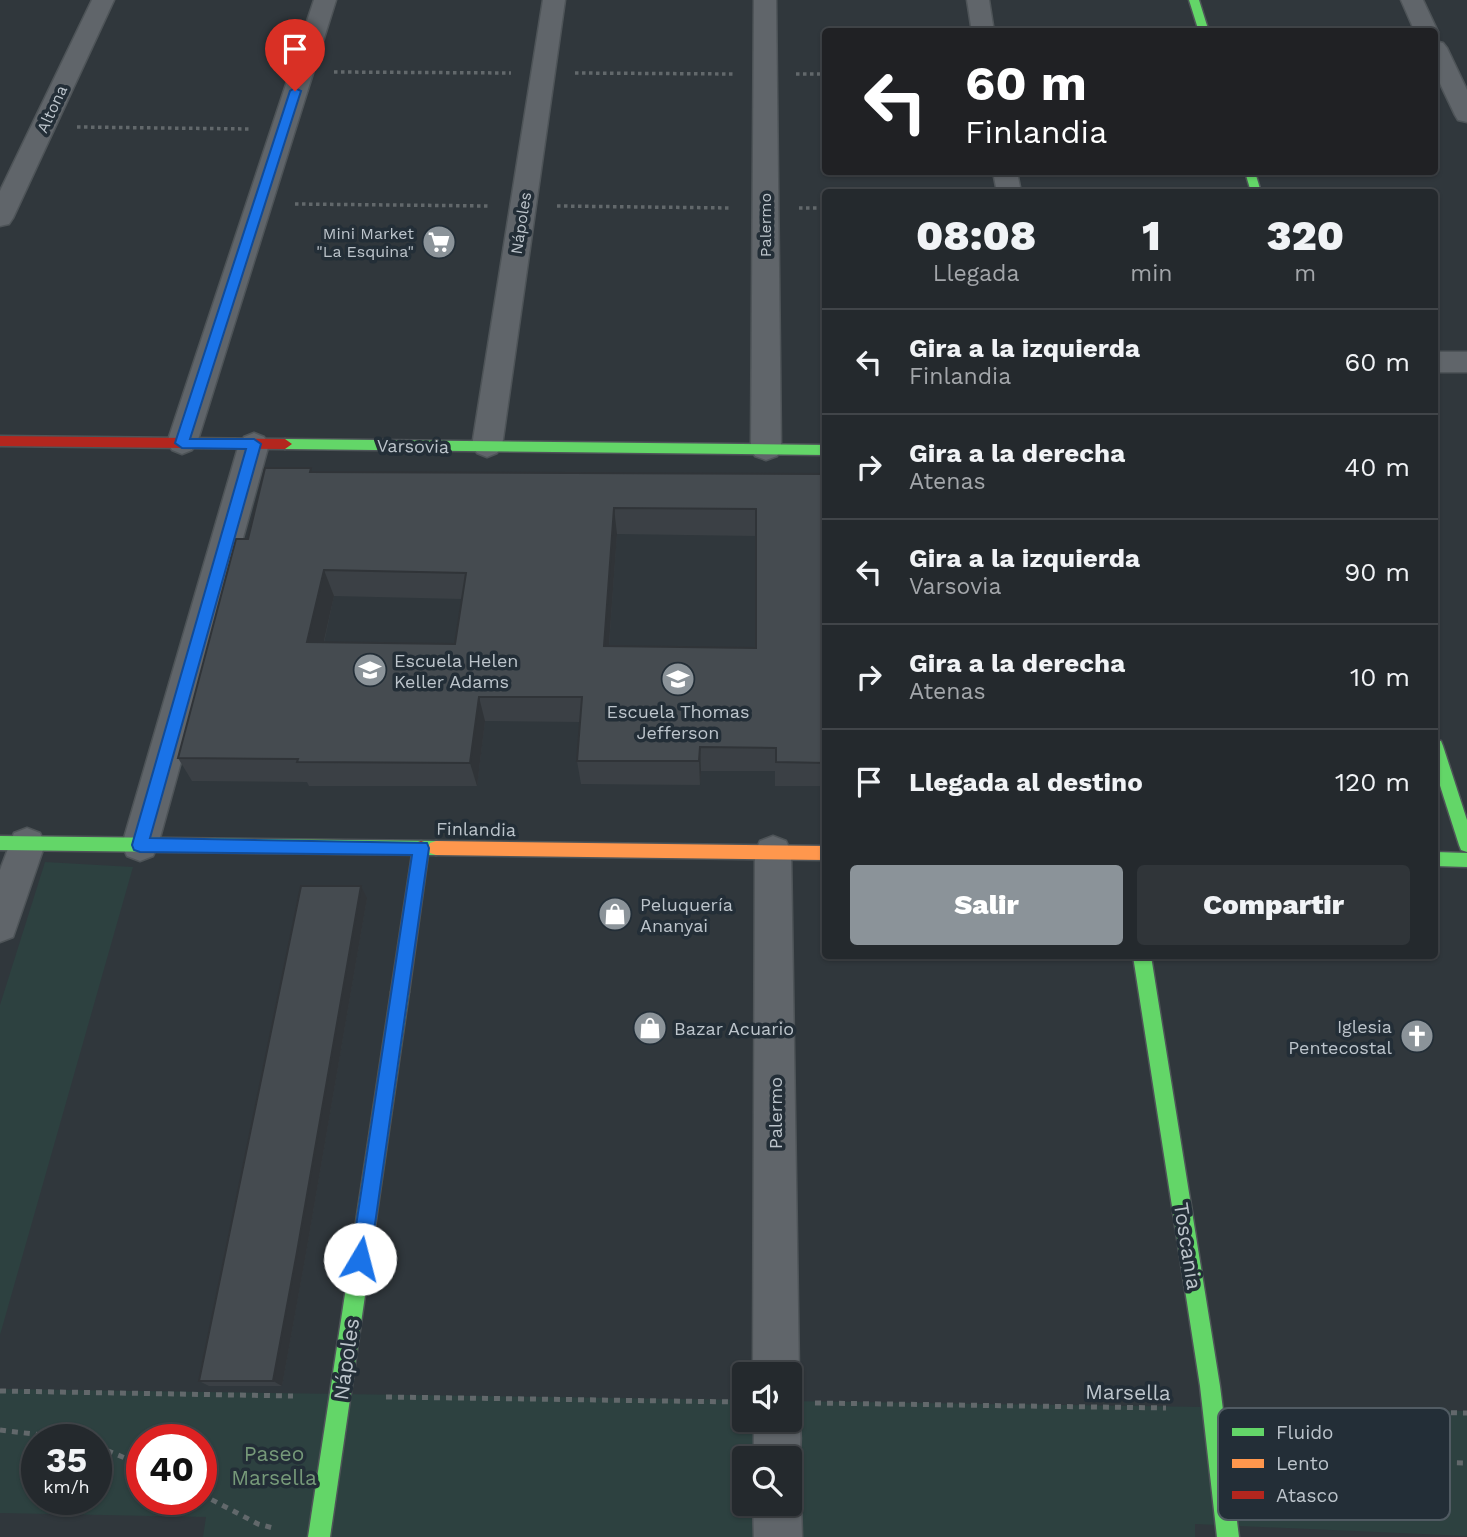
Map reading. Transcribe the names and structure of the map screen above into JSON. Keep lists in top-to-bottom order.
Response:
{
  "streets": {
    "street": [
      "Altona",
      "Nápoles",
      "Palermo",
      "Varsovia",
      "Finlandia",
      "Toscania"
    ],
    "path": ["Marsella"]
  },
  "crossings": [
    ["Nápoles", "Varsovia"],
    ["Nápoles", "Finlandia"],
    ["Palermo", "Varsovia"],
    ["Palermo", "Finlandia"],
    ["Toscania", "Marsella"]
  ],
  "parks": ["Paseo Marsella"],
  "places": {
    "supermarket": ["Mini Market \"La Esquina\""],
    "school or university": ["Escuela Helen Keller Adams", "Escuela Thomas Jefferson"],
    "shop": ["Peluquería Ananyai", "Bazar Acuario"],
    "church": ["Iglesia Pentecostal"]
  },
  "legend": ["Fluido", "Lento", "Atasco"],
  "page": {
    "turn": ["60 m", "Finlandia"],
    "eta": [
      "08:08",
      "Llegada",
      "1",
      "min",
      "320",
      "m"
    ],
    "list": [
      {
        "name": "Gira a la izquierda",
        "note": "Finlandia",
        "value": "60 m"
      },
      {
        "name": "Gira a la derecha",
        "note": "Atenas",
        "value": "40 m"
      },
      {
        "name": "Gira a la izquierda",
        "note": "Varsovia",
        "value": "90 m"
      },
      {
        "name": "Gira a la derecha",
        "note": "Atenas",
        "value": "10 m"
      },
      {
        "name": "Llegada al destino",
        "value": "120 m"
      }
    ],
    "buttons": ["Salir", "Compartir"],
    "speed": "35 km/h",
    "limit": "40"
  }
}
